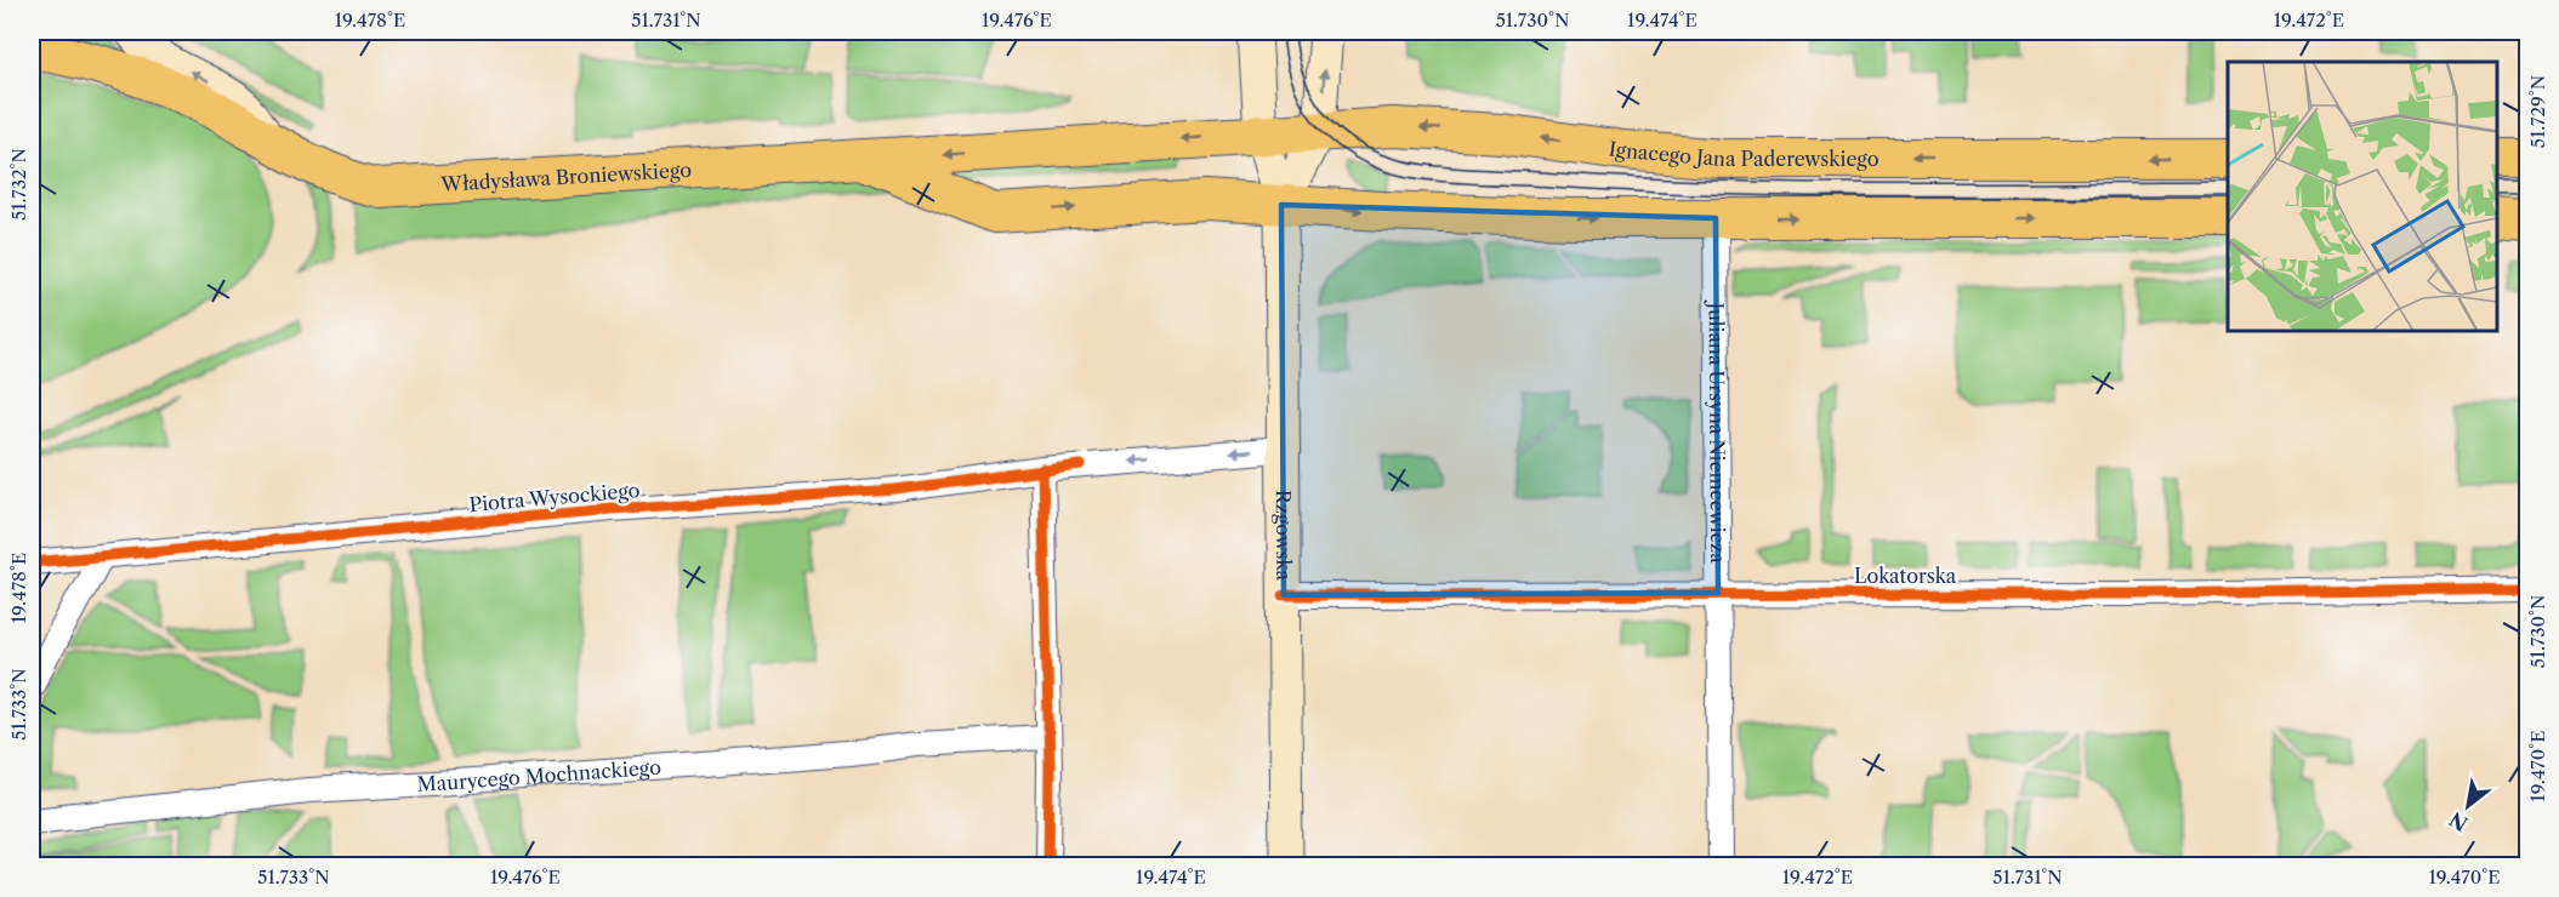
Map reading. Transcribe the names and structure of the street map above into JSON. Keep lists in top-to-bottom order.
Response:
{
  "streets": {
    "main road": ["Ignacego Jana Paderewskiego", "Władysława Broniewskiego"],
    "street": [
      "Juliana Ursyna Niemcewicza",
      "Piotra Wysockiego",
      "Rzgowska",
      "Lokatorska",
      "Maurycego Mochnackiego"
    ]
  },
  "crossings": [
    ["Ignacego Jana Paderewskiego", "Władysława Broniewskiego"],
    ["Ignacego Jana Paderewskiego", "Rzgowska"],
    ["Władysława Broniewskiego", "Rzgowska"],
    ["Juliana Ursyna Niemcewicza", "Lokatorska"],
    ["Piotra Wysockiego", "Rzgowska"],
    ["Rzgowska", "Lokatorska"]
  ],
  "north": "bottom left",
  "coordinates": [
    "19.478°E",
    "51.731°N",
    "19.476°E",
    "51.730°N",
    "19.474°E",
    "19.472°E",
    "51.729°N",
    "51.732°N",
    "51.733°N",
    "19.470°E"
  ]
}
